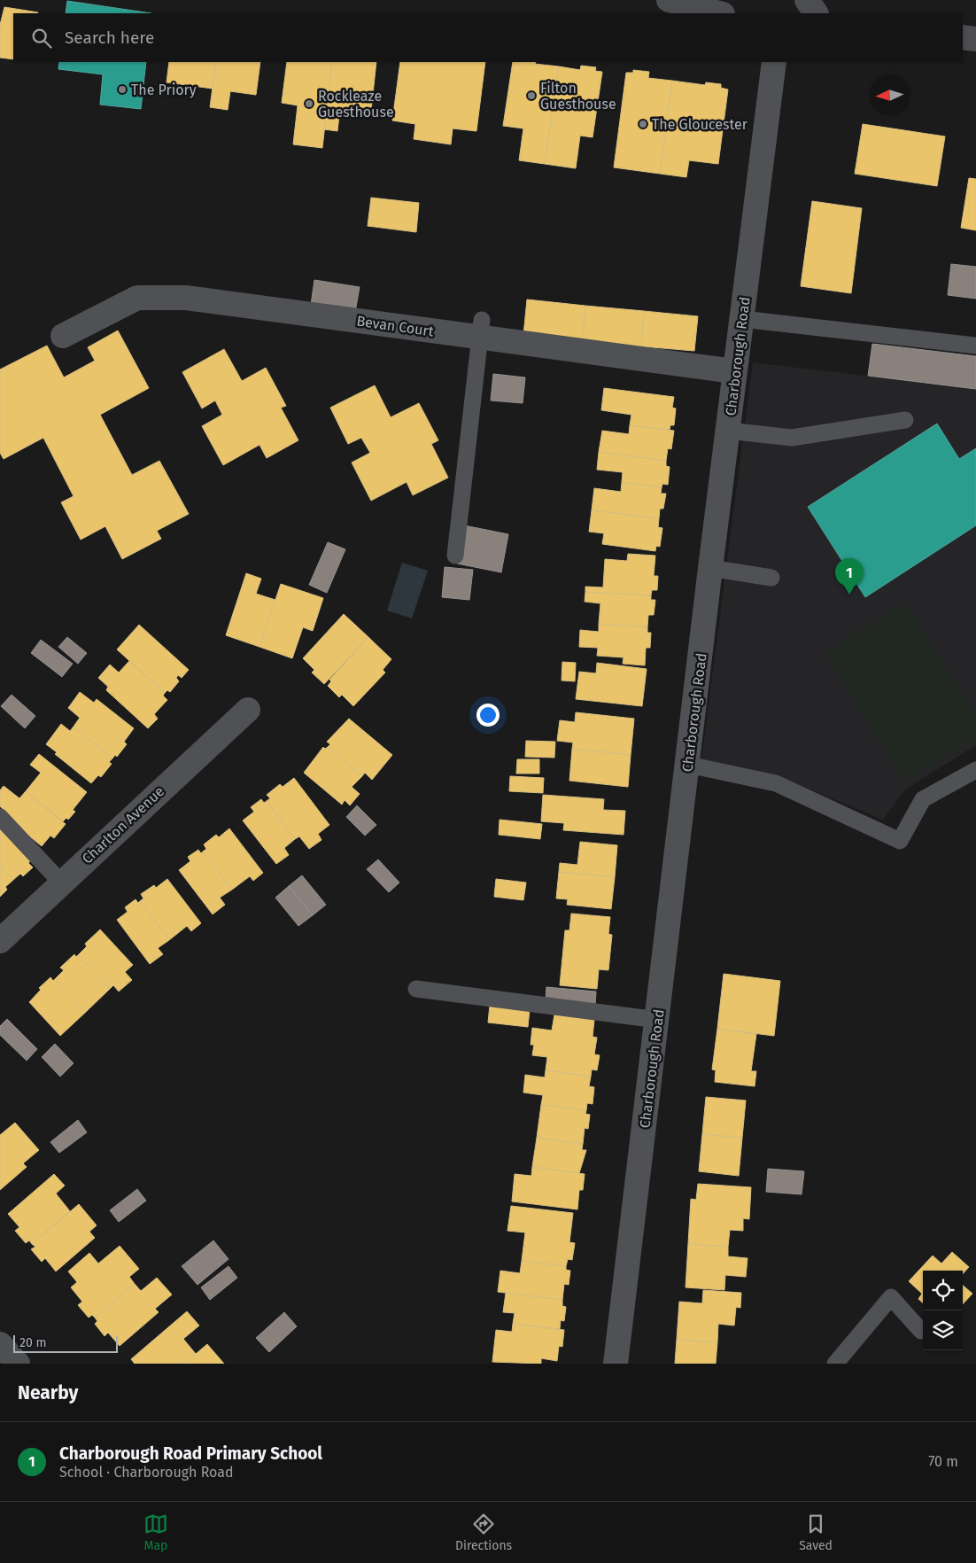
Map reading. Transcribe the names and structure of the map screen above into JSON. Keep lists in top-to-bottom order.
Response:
{
  "streets": {
    "street": ["Bevan Court", "Charborough Road", "Charlton Avenue"]
  },
  "crossings": [
    ["Bevan Court", "Charborough Road"]
  ],
  "places": [
    "The Priory",
    "Filton Guesthouse",
    "Rockleaze Guesthouse",
    "The Gloucester"
  ],
  "scale_bar": "20 m",
  "north": "left",
  "page": {
    "search": "Search here",
    "pins": "1",
    "scale": "20 m",
    "heading": "Nearby",
    "list": [
      {
        "mark": "1",
        "name": "Charborough Road Primary School",
        "note": "School · Charborough Road",
        "value": "70 m"
      }
    ],
    "nav": ["Map", "Directions", "Saved"]
  }
}
